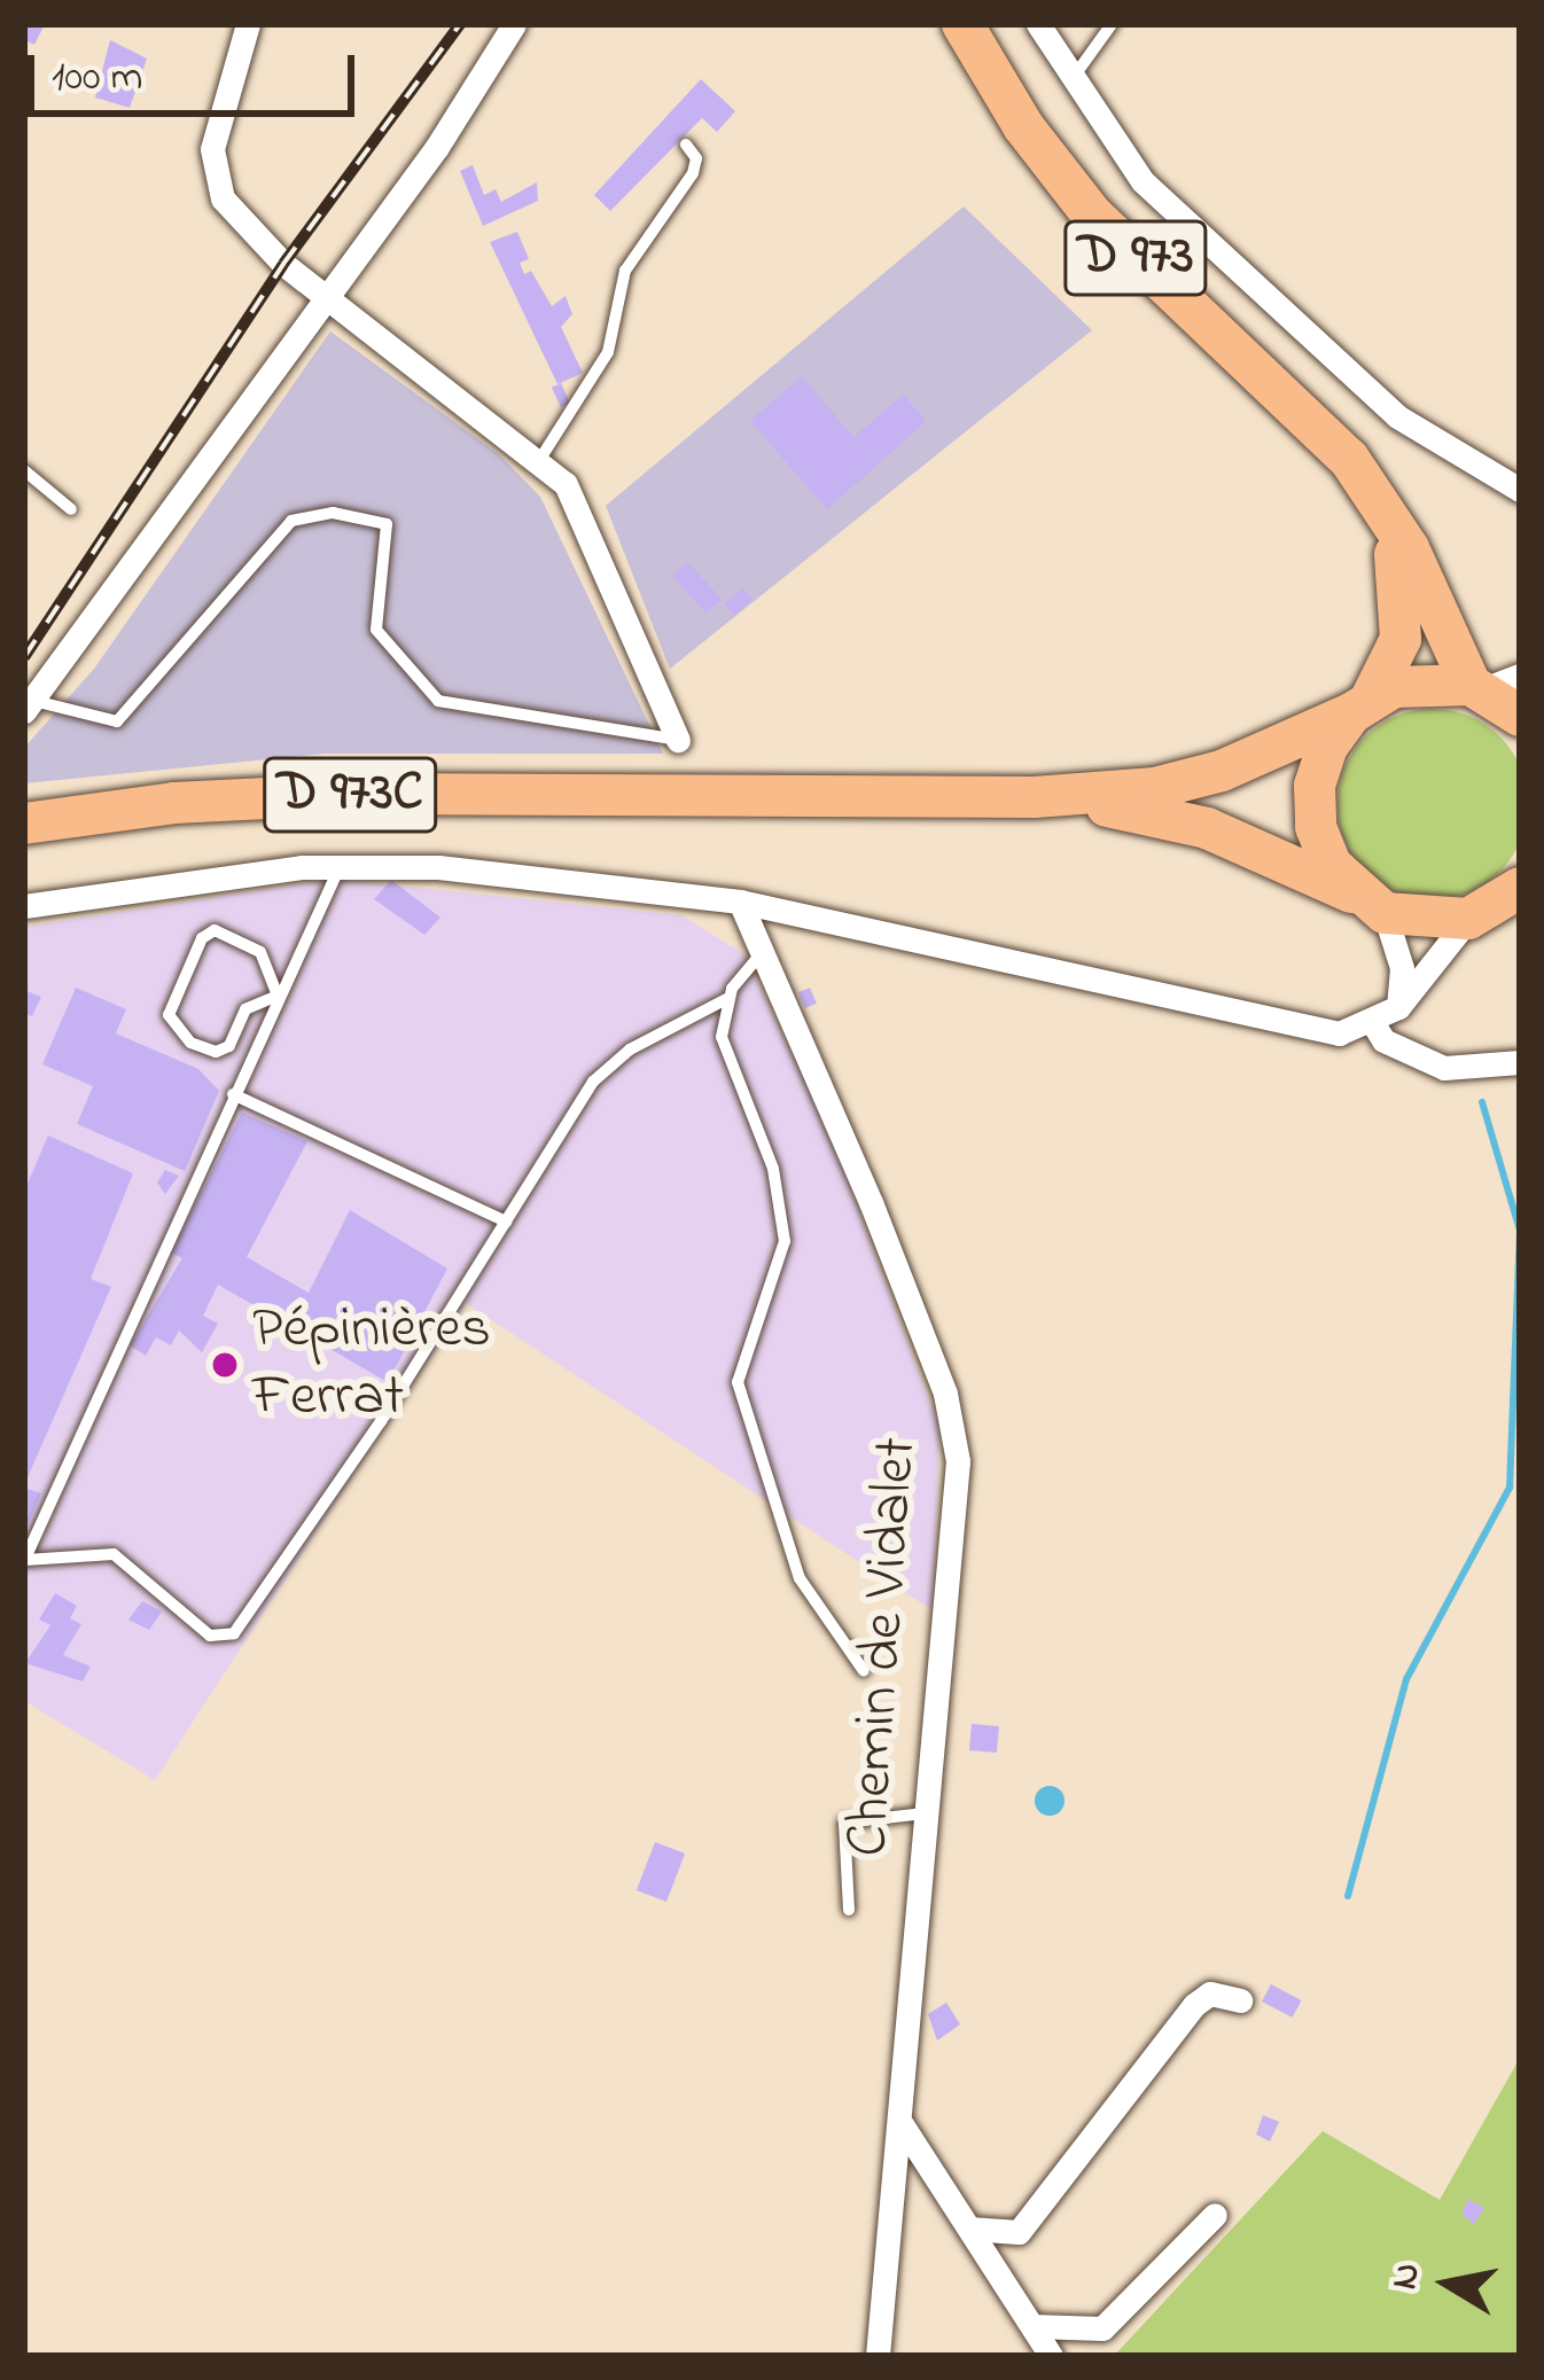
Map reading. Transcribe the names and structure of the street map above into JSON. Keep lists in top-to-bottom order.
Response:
{
  "streets": {
    "main road": ["D 973", "D 973C"],
    "street": ["Chemin de Vidalet"]
  },
  "crossings": [
    ["D 973", "D 973C"]
  ],
  "places": ["Pépinières Ferrat"],
  "scale_bar": "100 m",
  "north": "left"
}
